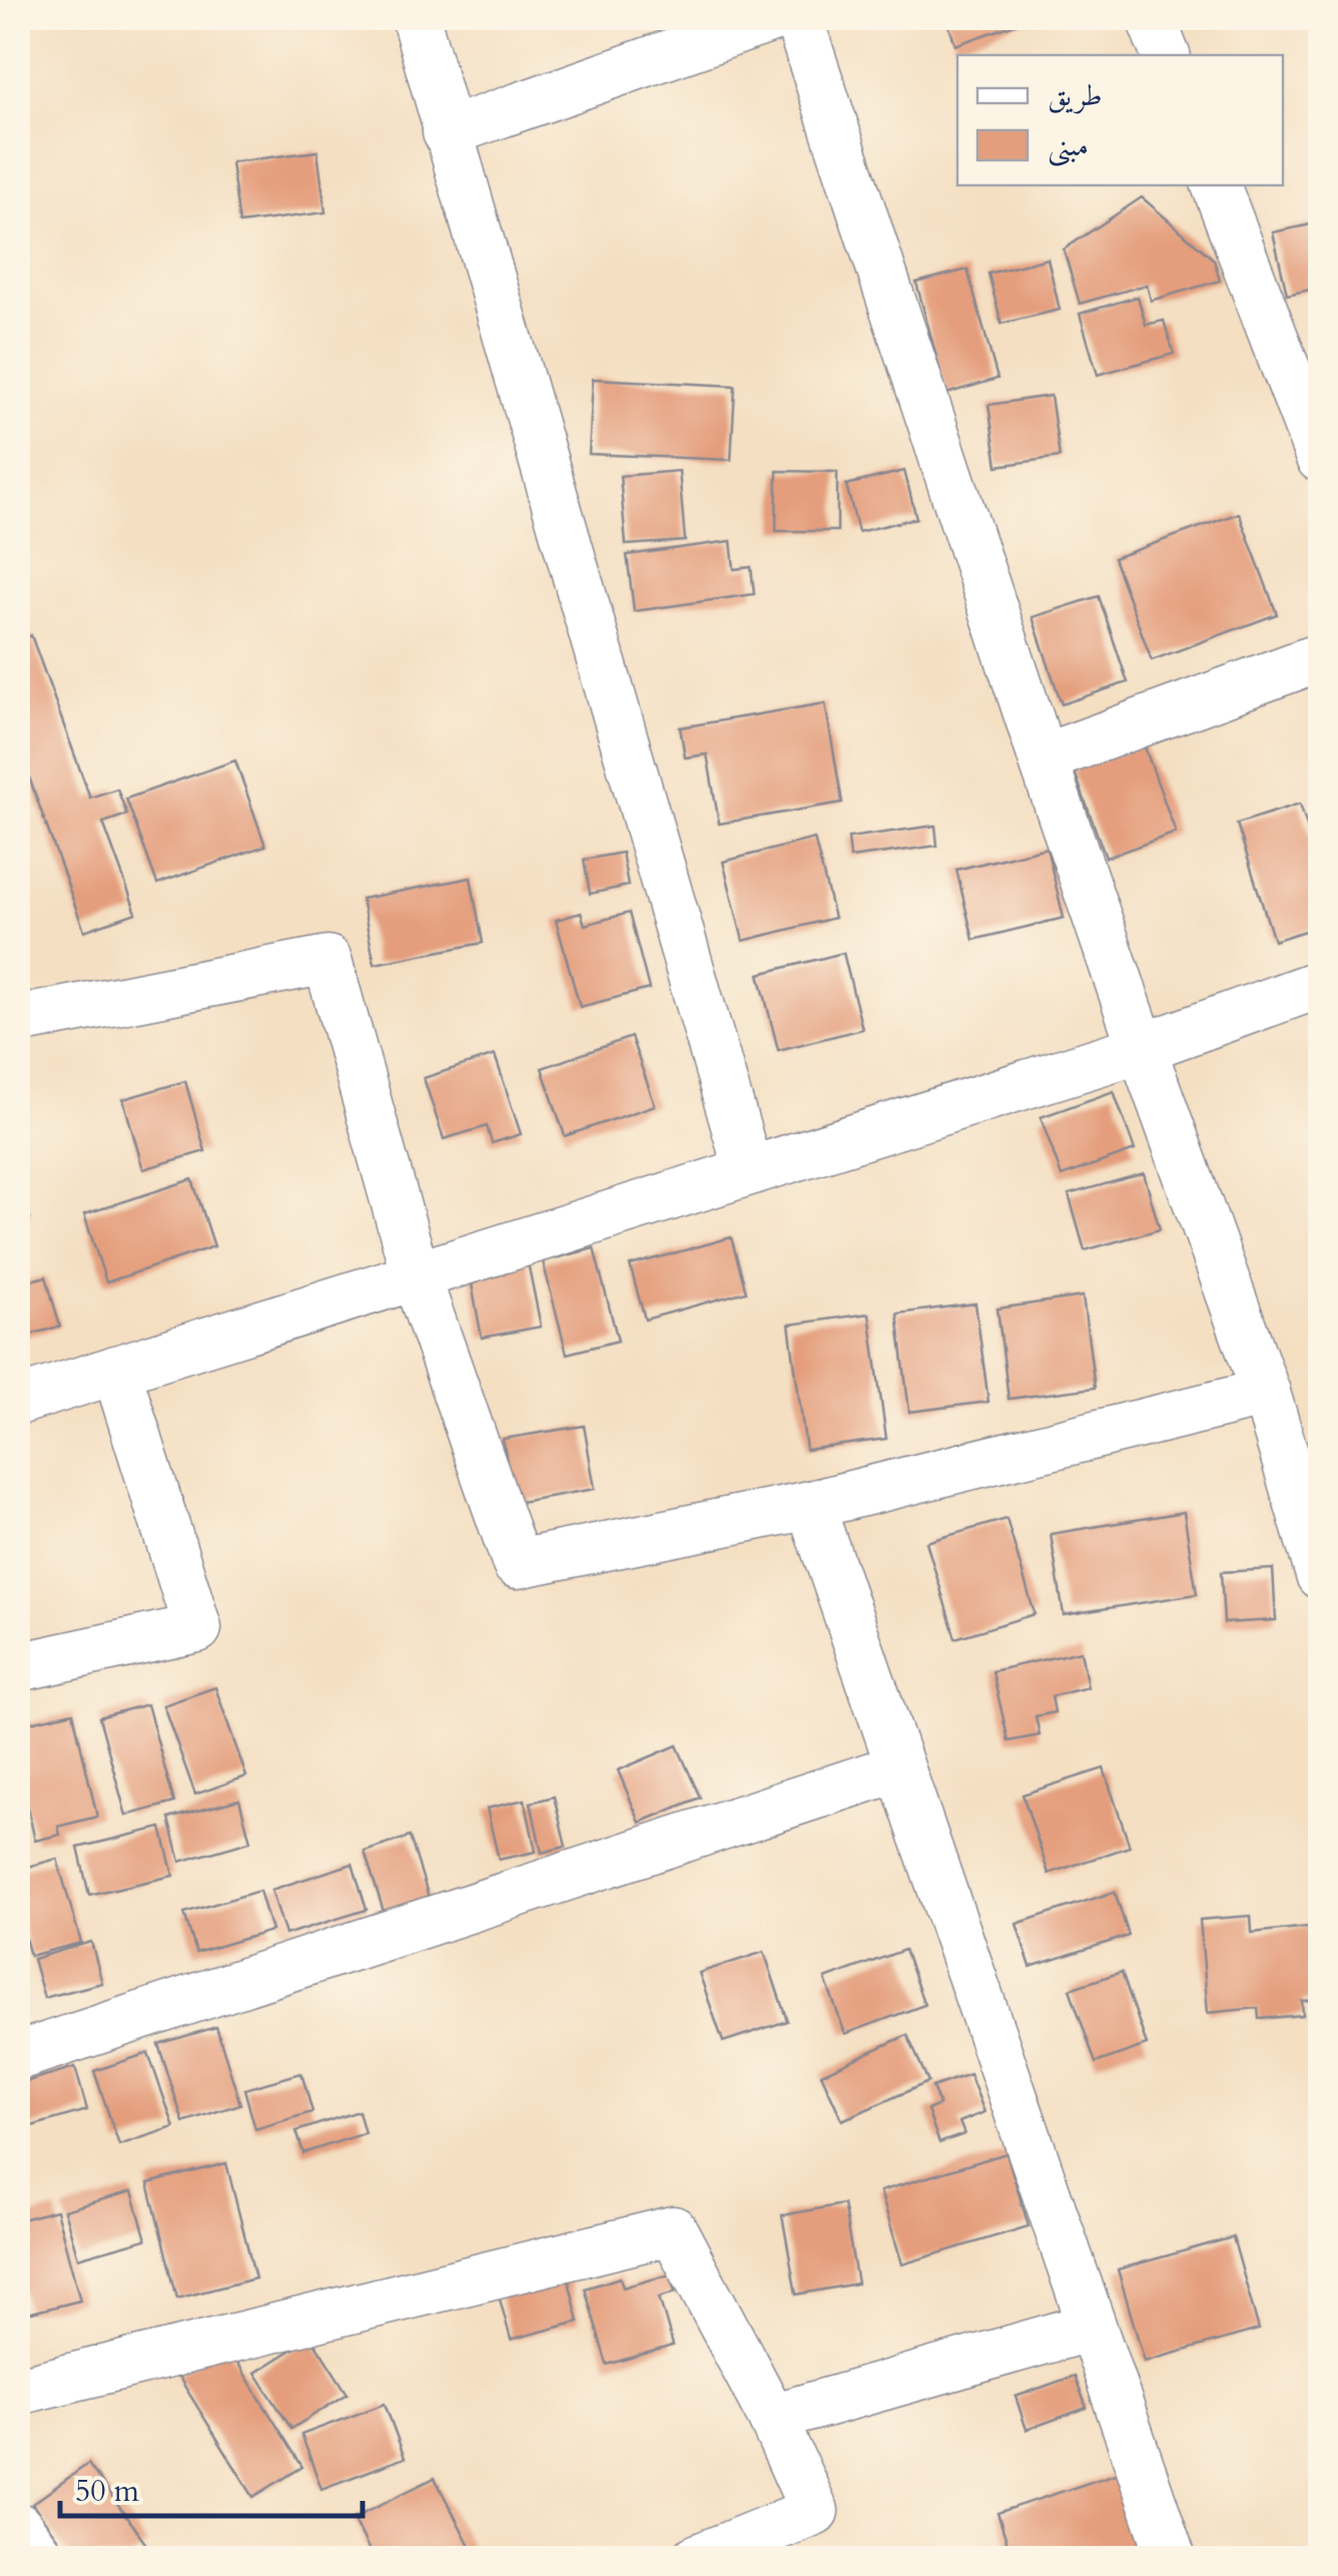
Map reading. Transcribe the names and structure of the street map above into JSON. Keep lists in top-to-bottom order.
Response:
{
  "legend": ["طريق", "مبنى"],
  "scale_bar": "50 m"
}
